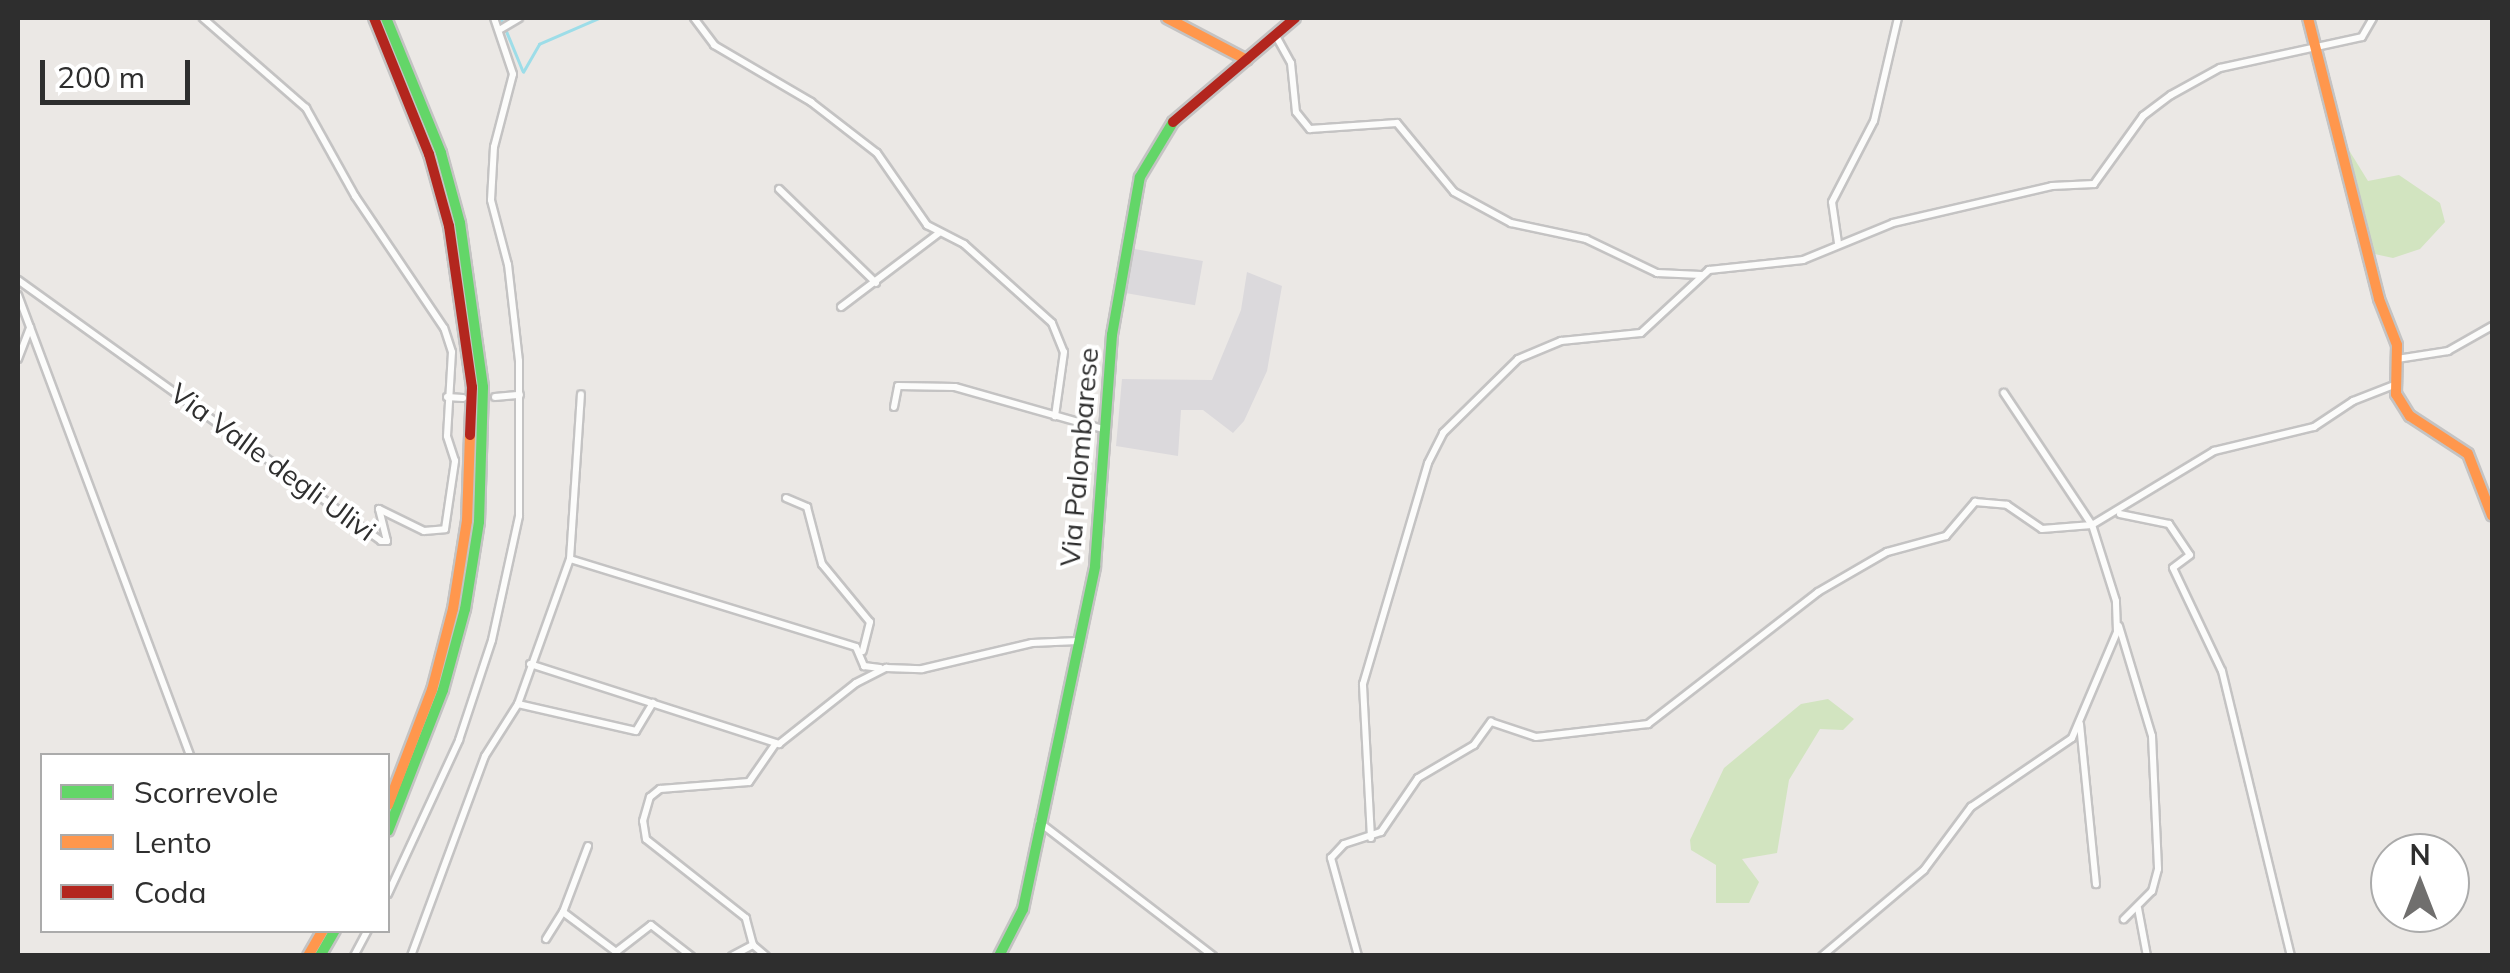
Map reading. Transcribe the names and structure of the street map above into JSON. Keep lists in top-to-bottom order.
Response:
{
  "streets": {
    "main road": ["Via Palombarese"],
    "street": ["Via Valle degli Ulivi"]
  },
  "legend": ["Scorrevole", "Lento", "Coda"],
  "scale_bar": "200 m",
  "north": "top"
}
